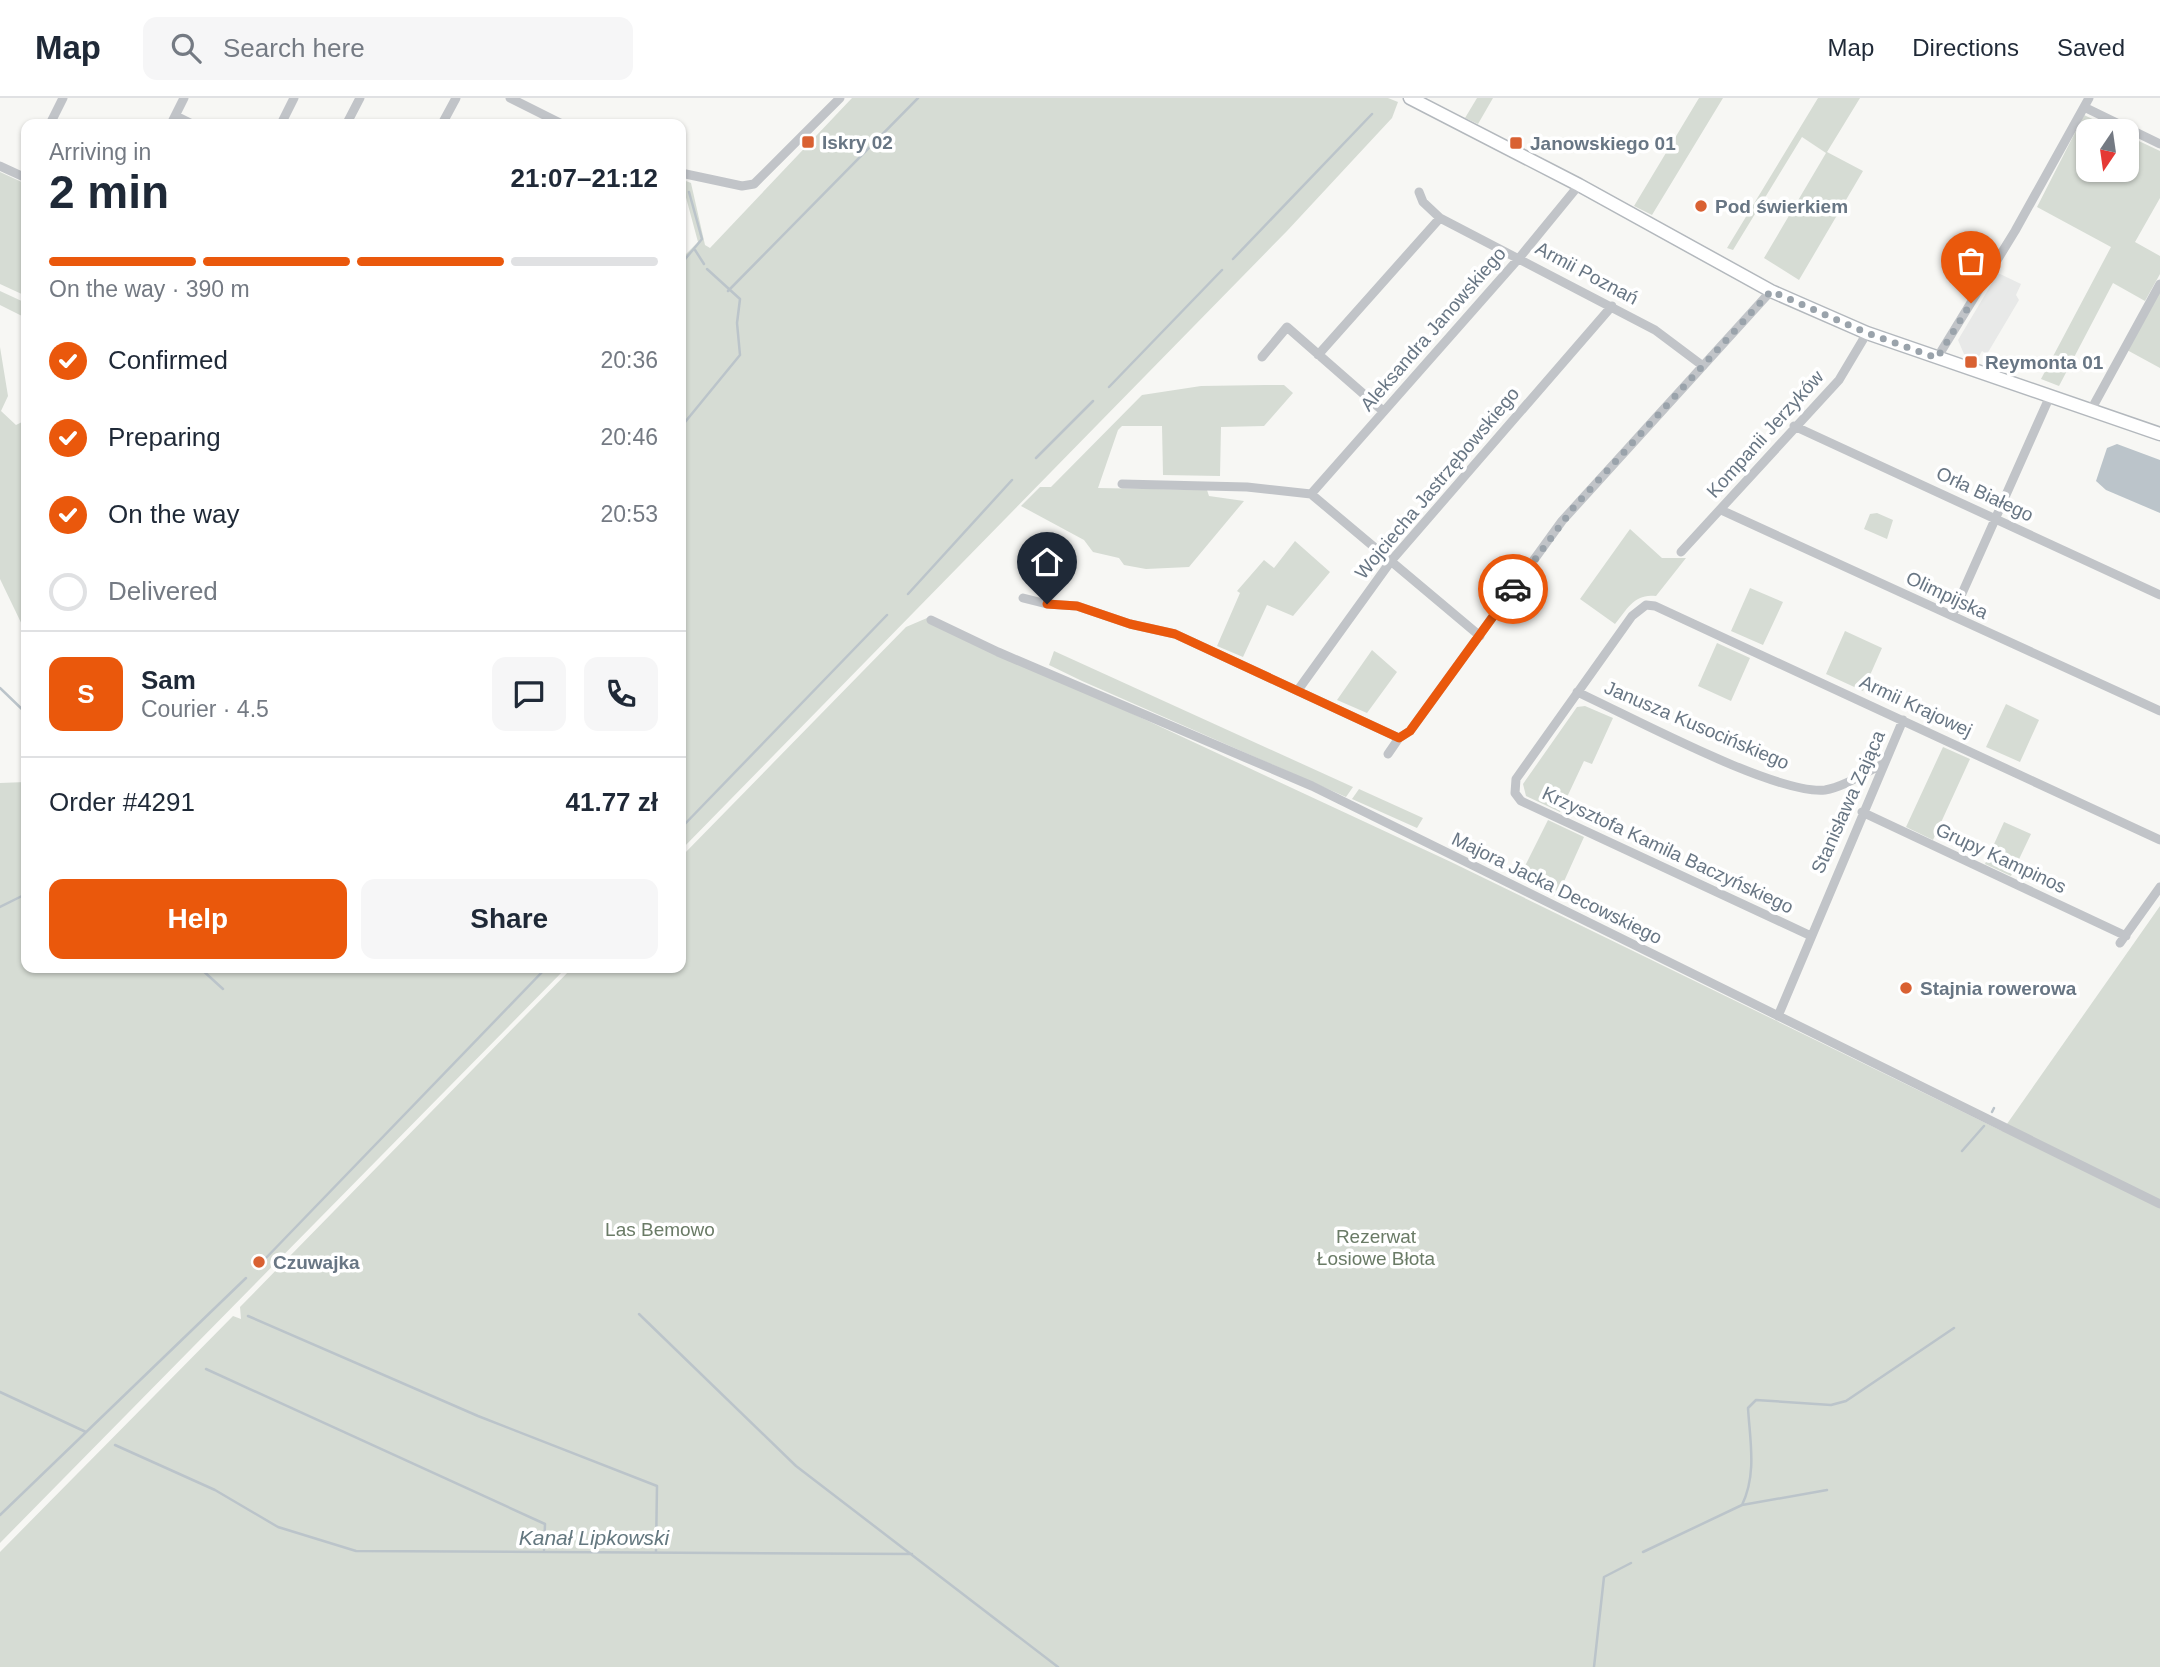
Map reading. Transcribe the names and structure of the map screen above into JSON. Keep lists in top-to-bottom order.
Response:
{
  "streets": {
    "street": [
      "Armii Poznań",
      "Aleksandra Janowskiego",
      "Kompanii Jerzyków",
      "Wojciecha Jastrzębowskiego",
      "Orła Białego",
      "Olimpijska",
      "Armii Krajowej",
      "Janusza Kusocińskiego",
      "Stanisława Zająca",
      "Krzysztofa Kamila Baczyńskiego",
      "Grupy Kampinos",
      "Majora Jacka Decowskiego"
    ]
  },
  "crossings": [
    ["Armii Poznań", "Aleksandra Janowskiego"],
    ["Armii Poznań", "Wojciecha Jastrzębowskiego"],
    ["Kompanii Jerzyków", "Orła Białego"],
    ["Kompanii Jerzyków", "Olimpijska"],
    ["Armii Krajowej", "Janusza Kusocińskiego"],
    ["Armii Krajowej", "Stanisława Zająca"],
    ["Armii Krajowej", "Krzysztofa Kamila Baczyńskiego"],
    ["Janusza Kusocińskiego", "Stanisława Zająca"],
    ["Janusza Kusocińskiego", "Krzysztofa Kamila Baczyńskiego"],
    ["Stanisława Zająca", "Krzysztofa Kamila Baczyńskiego"],
    ["Stanisława Zająca", "Grupy Kampinos"],
    ["Stanisława Zająca", "Majora Jacka Decowskiego"]
  ],
  "water": ["Kanał Lipkowski"],
  "parks": ["Las Bemowo", "Rezerwat Łosiowe Błota"],
  "places": {
    "transit": ["Iskry 02", "Janowskiego 01", "Reymonta 01"],
    "other": ["Pod świerkiem", "Stajnia rowerowa", "Czuwajka"]
  },
  "north": "bottom",
  "page": {
    "header": "Map",
    "search": "Search here",
    "nav": ["Map", "Directions", "Saved"],
    "heading": ["2 min", "Arriving in", "21:07–21:12"],
    "panel": [
      "Sam",
      "Courier · 4.5",
      "Order #4291",
      "41.77 zł"
    ],
    "bar": "On the way · 390 m",
    "list": [
      ["Confirmed", "20:36"],
      ["Preparing", "20:46"],
      ["On the way", "20:53"],
      "Delivered"
    ],
    "round": "S",
    "buttons": ["Help", "Share"]
  }
}
